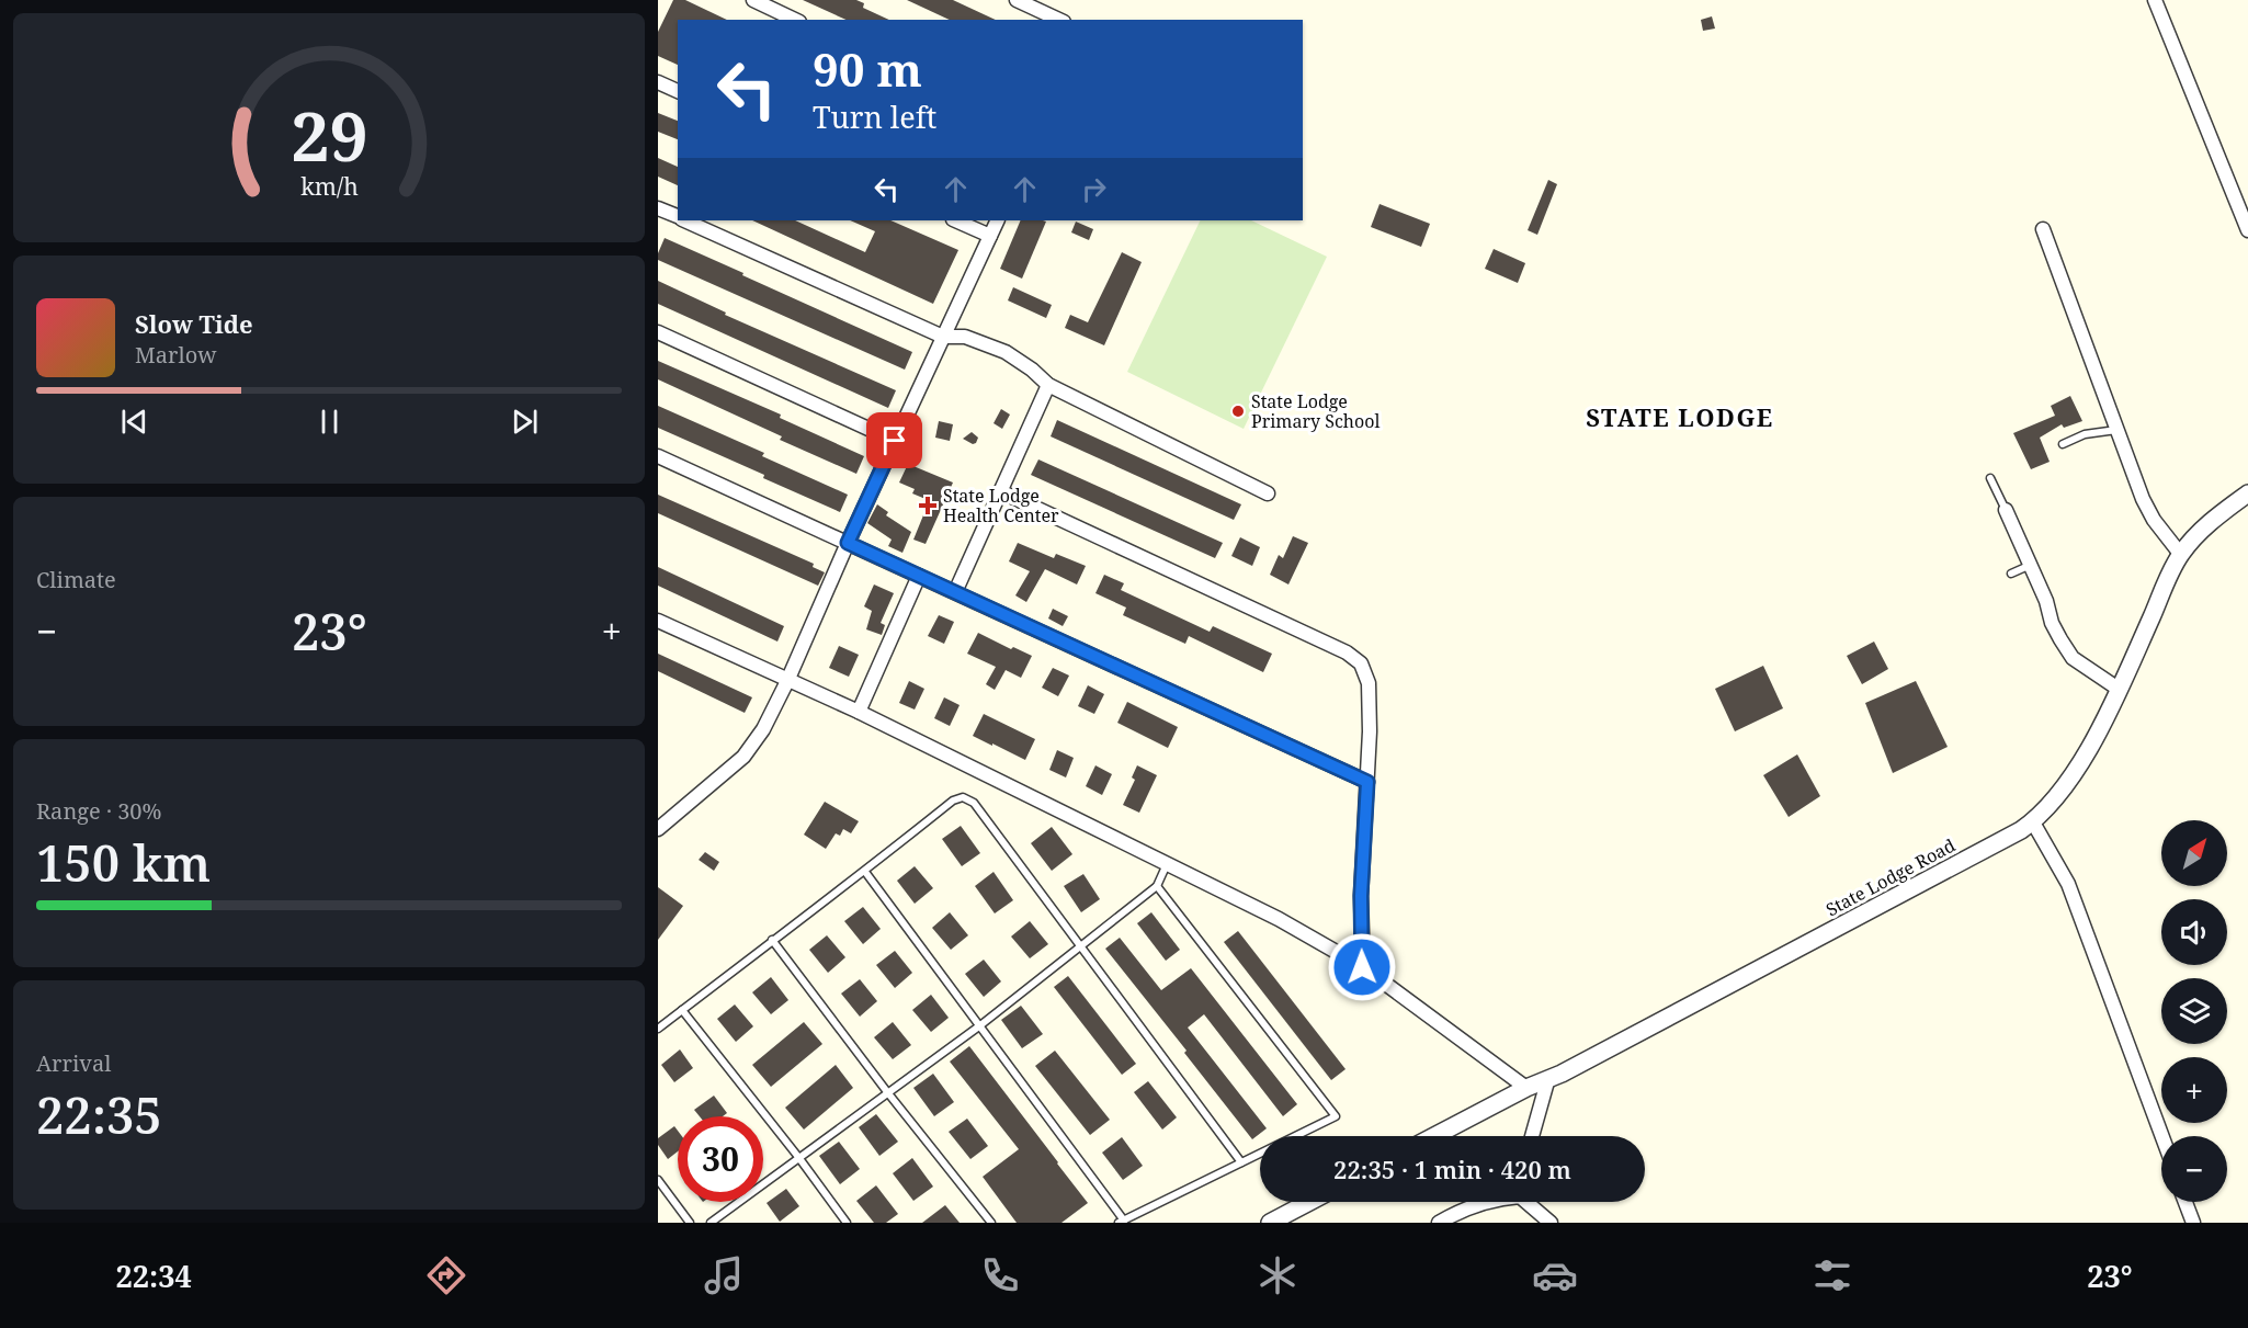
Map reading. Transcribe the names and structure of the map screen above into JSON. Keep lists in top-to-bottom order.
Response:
{
  "streets": {
    "street": ["State Lodge Road"]
  },
  "districts": ["STATE LODGE"],
  "places": {
    "other": ["State Lodge Primary School"],
    "health": ["State Lodge Health Center"]
  },
  "north": "top right",
  "page": {
    "turn": ["90 m", "Turn left"],
    "song": ["Slow Tide", "Marlow"],
    "tile": [
      "Climate",
      ["Range · 30%", "150 km"],
      ["Arrival", "22:35"]
    ],
    "heat": ["−", "23°", "+"],
    "map_buttons": ["+", "−"],
    "limit": "30",
    "trip": "22:35 · 1 min · 420 m",
    "tabs": ["22:34", "23°"],
    "gauge": ["29", "km/h"]
  }
}
